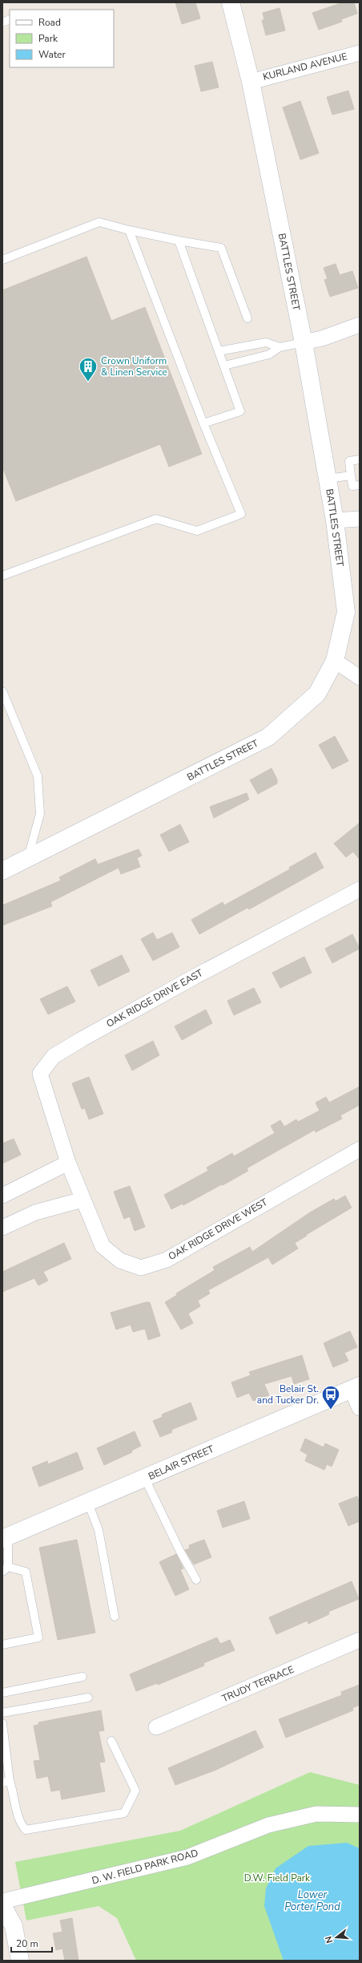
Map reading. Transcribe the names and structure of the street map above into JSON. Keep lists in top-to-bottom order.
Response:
{
  "streets": {
    "street": [
      "KURLAND AVENUE",
      "BATTLES STREET",
      "OAK RIDGE DRIVE EAST",
      "OAK RIDGE DRIVE WEST",
      "BELAIR STREET",
      "TRUDY TERRACE",
      "D. W. FIELD PARK ROAD"
    ]
  },
  "crossings": [
    ["KURLAND AVENUE", "BATTLES STREET"],
    ["OAK RIDGE DRIVE EAST", "OAK RIDGE DRIVE WEST"]
  ],
  "water": ["Lower Porter Pond"],
  "parks": ["D.W. Field Park"],
  "places": {
    "building": ["Crown Uniform & Linen Service"],
    "bus stop": ["Belair St. and Tucker Dr."]
  },
  "legend": ["Road", "Park", "Water"],
  "scale_bar": "20 m",
  "north": "left"
}
